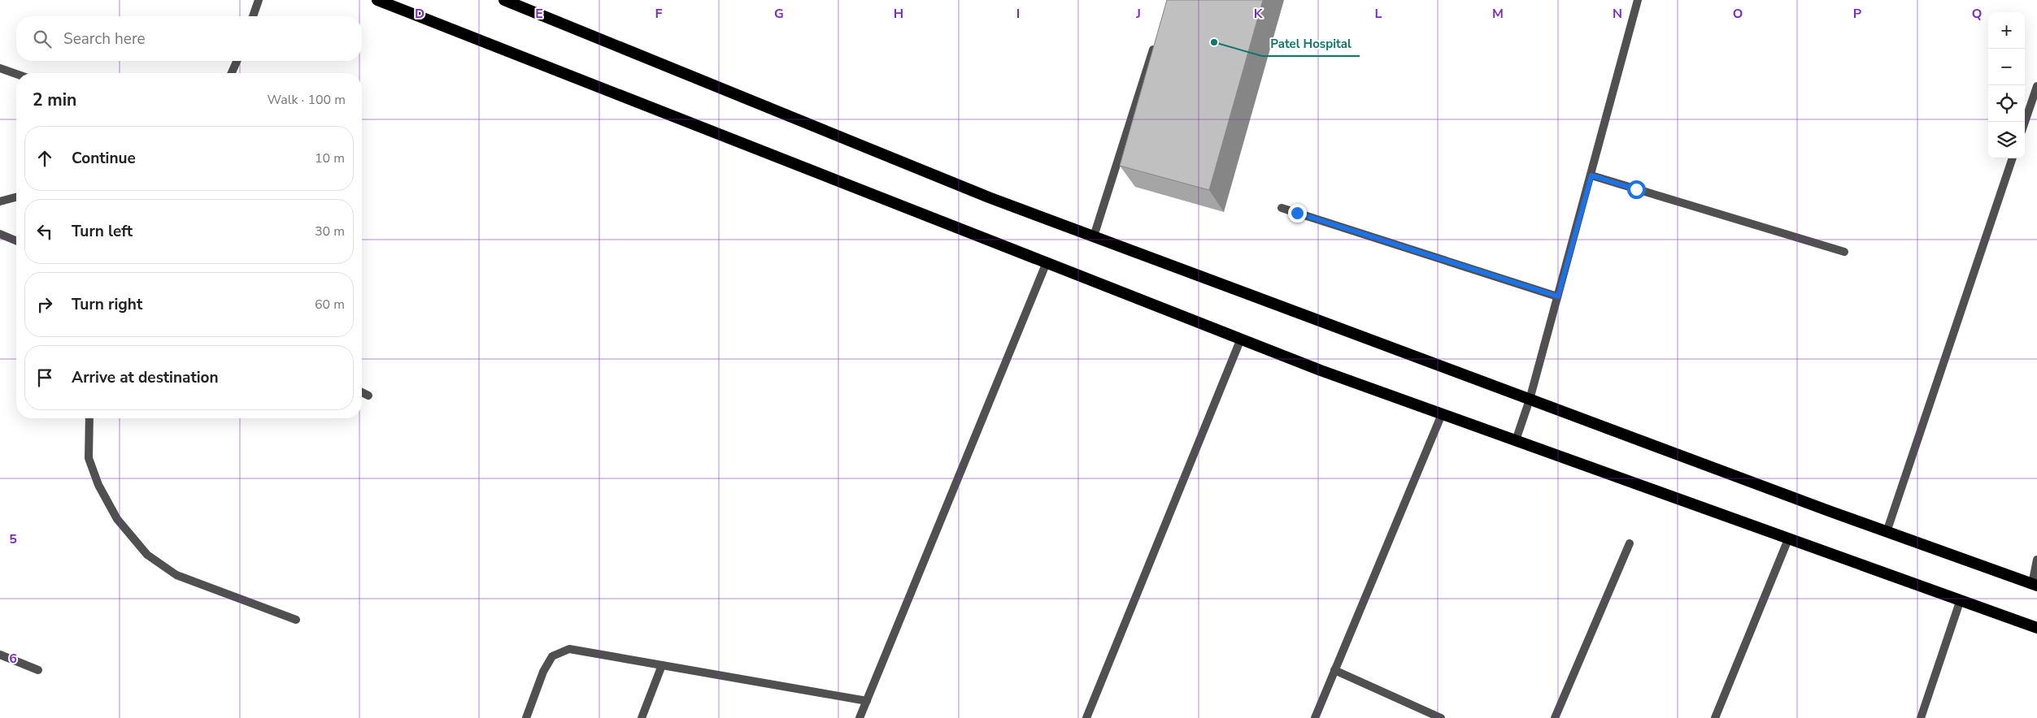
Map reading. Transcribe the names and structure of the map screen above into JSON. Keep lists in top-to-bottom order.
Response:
{
  "places": ["Patel Hospital"],
  "page": {
    "map_buttons": ["+", "−"],
    "search": "Search here",
    "heading": ["2 min", "Walk · 100 m"],
    "list": [
      ["Continue", "10 m"],
      ["Turn left", "30 m"],
      ["Turn right", "60 m"],
      "Arrive at destination"
    ]
  },
  "grid": {
    "columns": [
      "D",
      "E",
      "F",
      "G",
      "H",
      "I",
      "J",
      "K",
      "L",
      "M",
      "N",
      "O",
      "P",
      "Q"
    ],
    "rows": ["5", "6"]
  }
}
